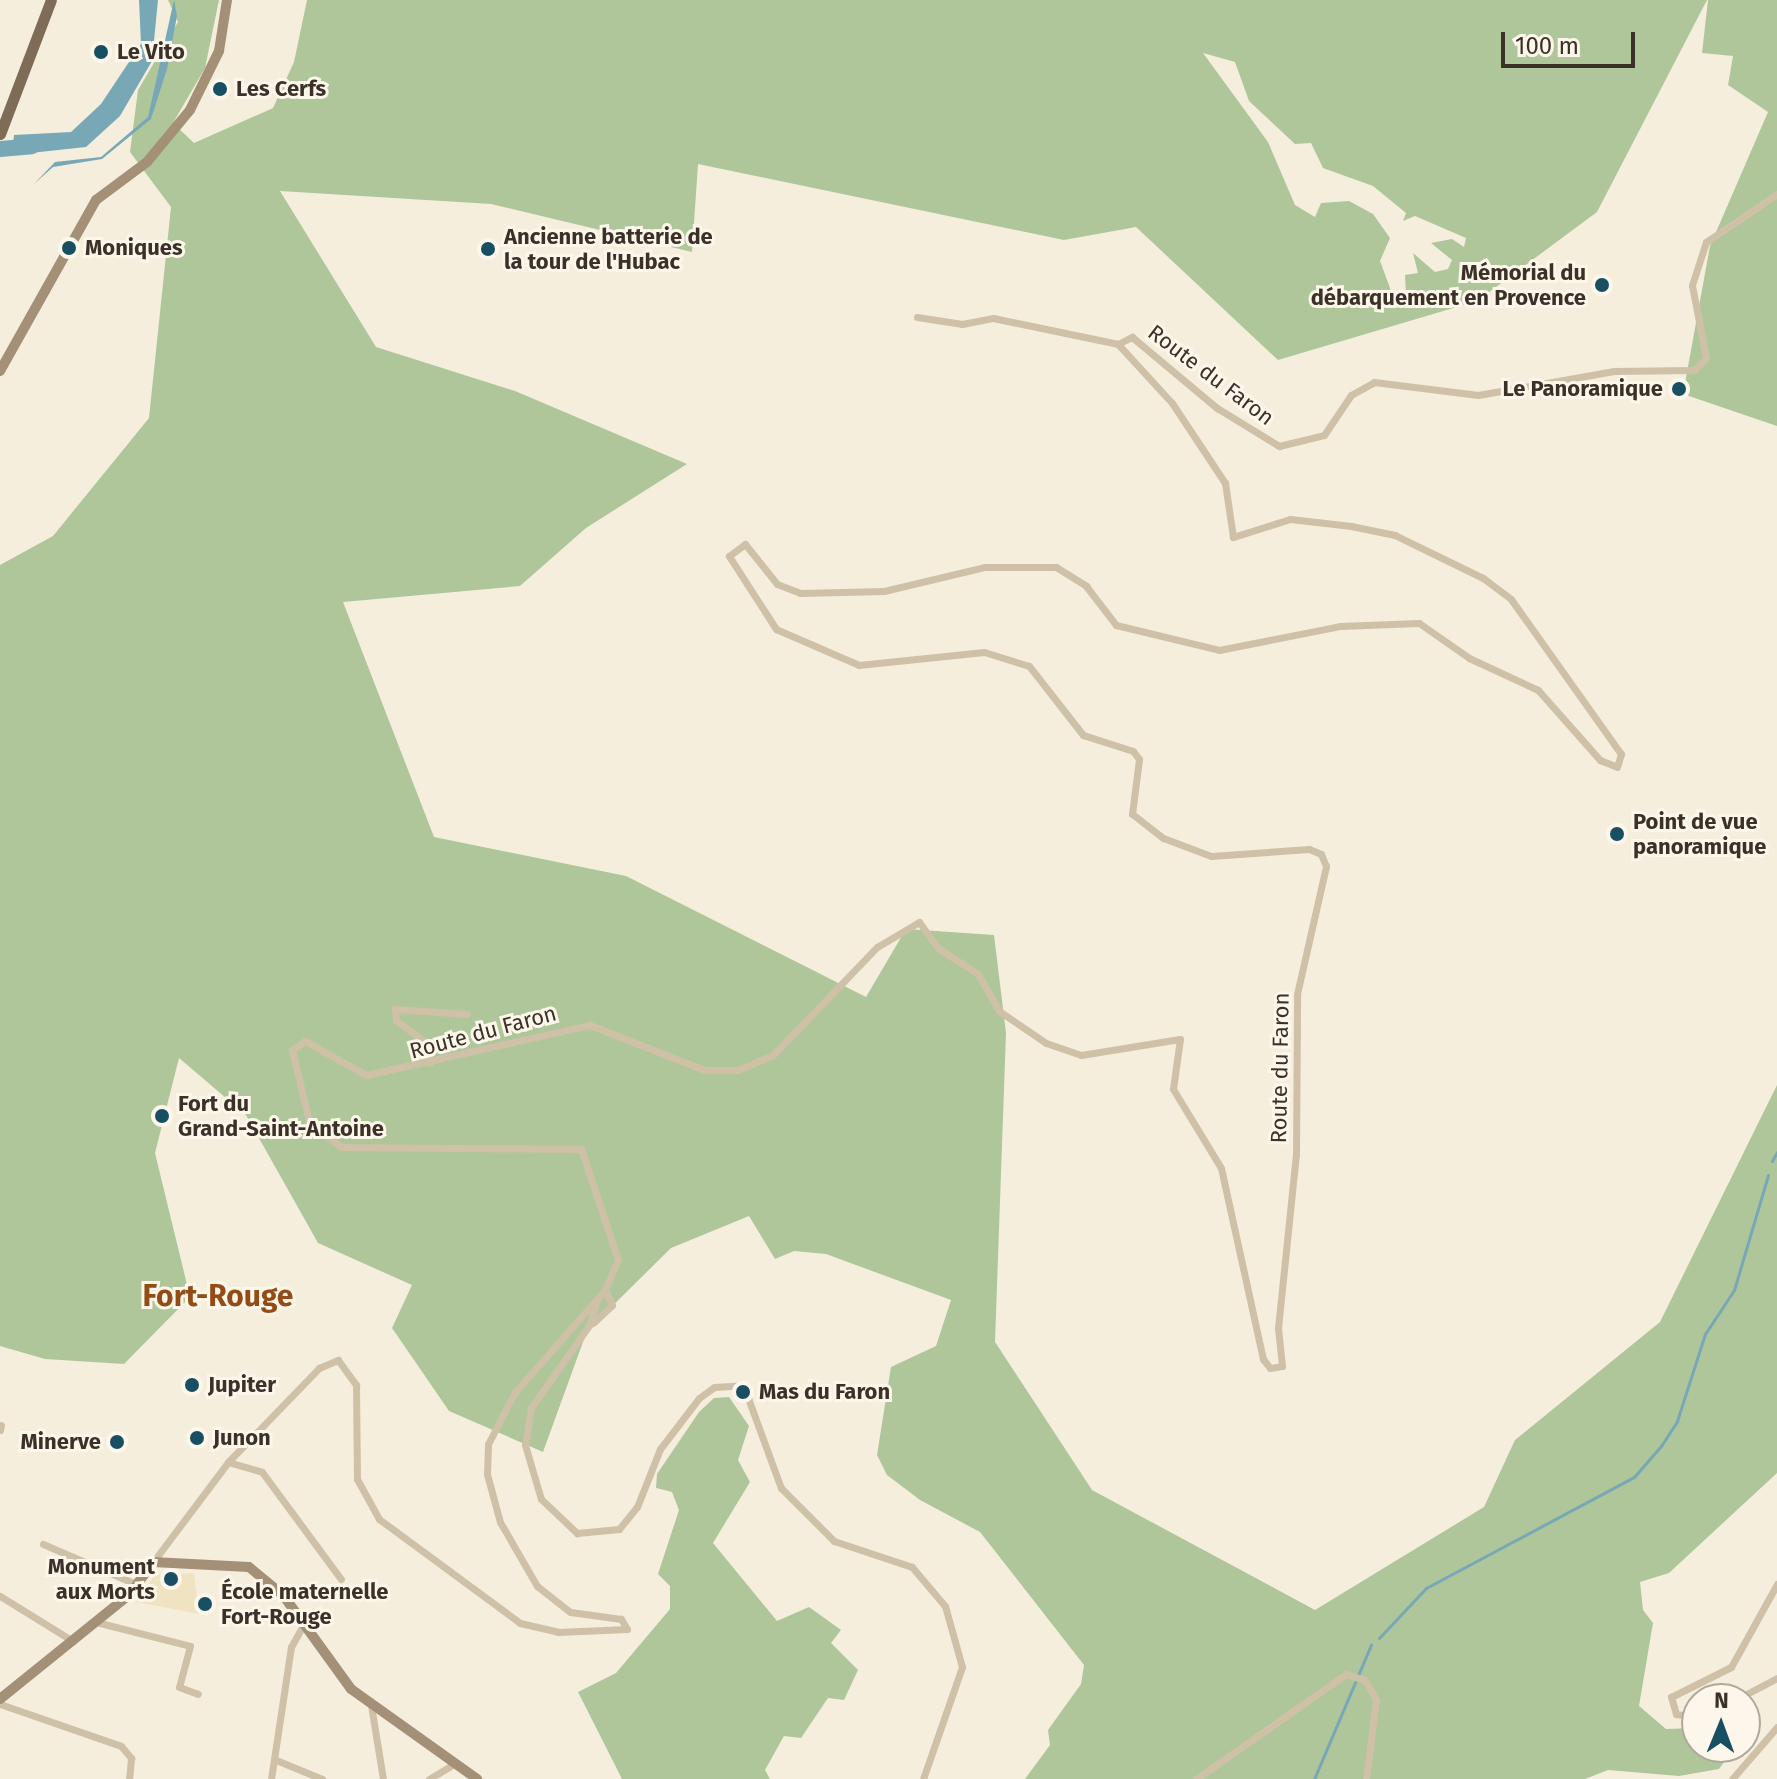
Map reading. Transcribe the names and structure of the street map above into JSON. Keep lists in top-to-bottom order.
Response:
{
  "streets": {
    "street": ["Route du Faron"]
  },
  "districts": ["Fort-Rouge"],
  "places": [
    "Le Vito",
    "Les Cerfs",
    "Moniques",
    "Ancienne batterie de la tour de l'Hubac",
    "Mémorial du débarquement en Provence",
    "Le Panoramique",
    "Point de vue panoramique",
    "Fort du Grand-Saint-Antoine",
    "Jupiter",
    "Mas du Faron",
    "Junon",
    "Minerve",
    "Monument aux Morts",
    "École maternelle Fort-Rouge"
  ],
  "scale_bar": "100 m",
  "north": "top"
}
